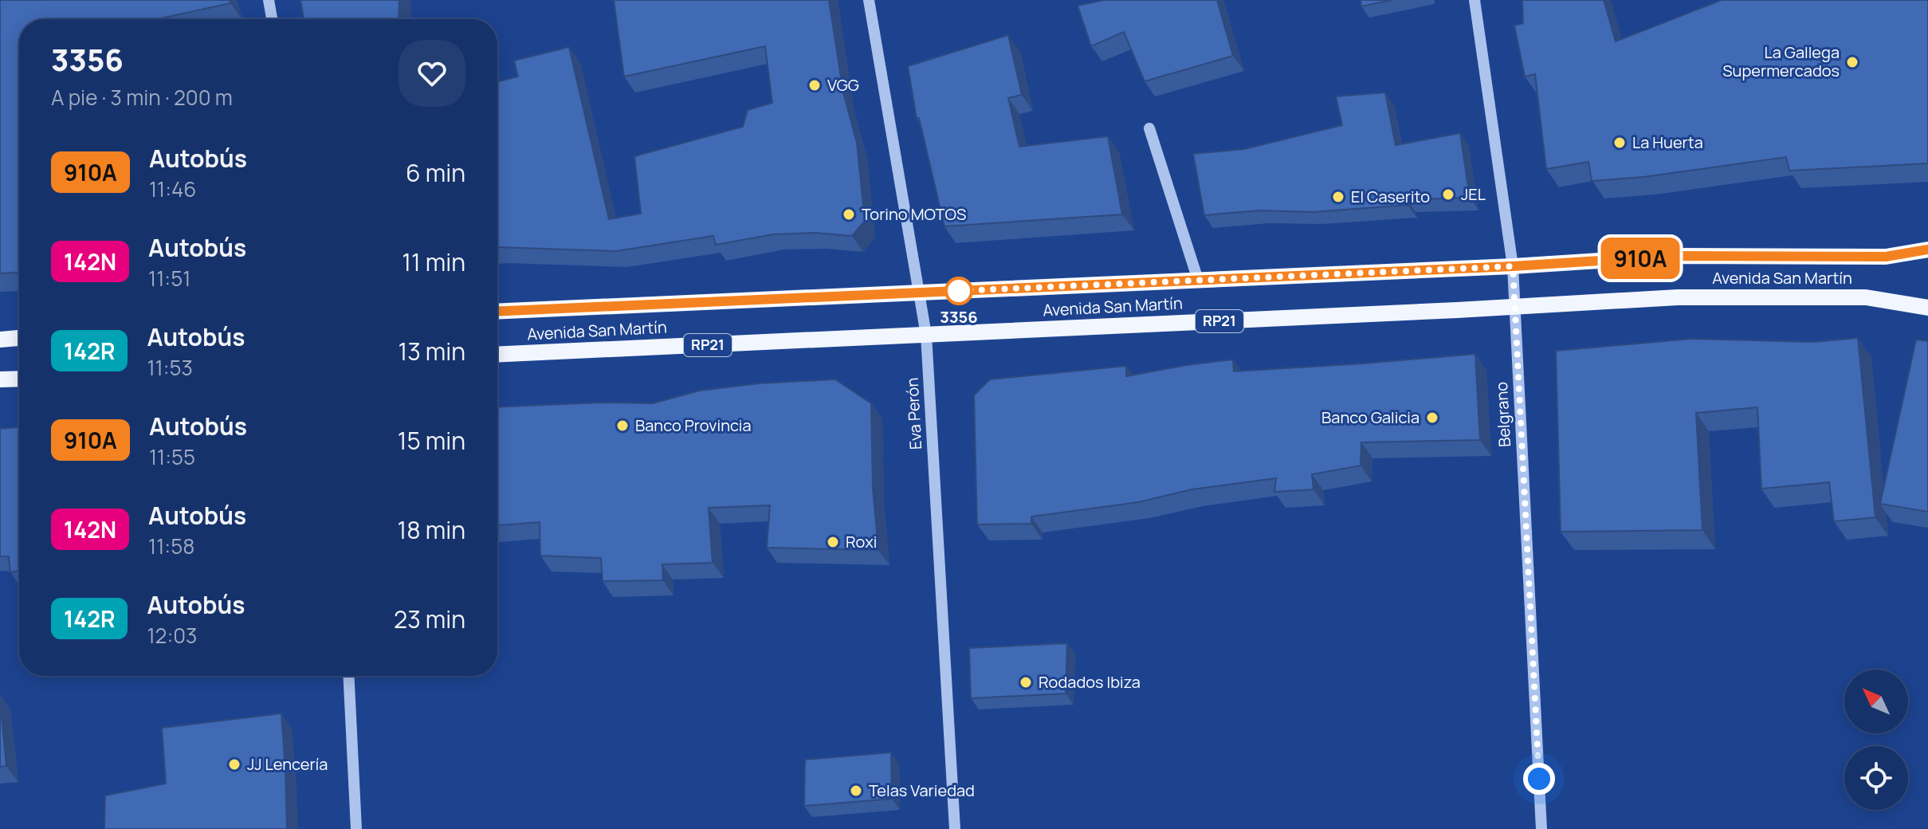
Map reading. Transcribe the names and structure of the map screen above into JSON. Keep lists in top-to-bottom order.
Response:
{
  "streets": {
    "main road": ["Avenida San Martín", "RP21"],
    "street": ["Eva Perón", "Belgrano"]
  },
  "crossings": [
    ["Avenida San Martín", "Eva Perón"],
    ["Avenida San Martín", "Belgrano"]
  ],
  "places": [
    "La Gallega Supermercados",
    "VGG",
    "La Huerta",
    "JEL",
    "El Caserito",
    "Torino MOTOS",
    "3356",
    "Banco Galicia",
    "Banco Provincia",
    "Roxi",
    "Rodados Ibiza",
    "JJ Lencería",
    "Telas Variedad"
  ],
  "lines": ["bus line 910A"],
  "north": "top left",
  "page": {
    "on_map": "910A",
    "heading": ["3356", "A pie · 3 min · 200 m"],
    "list": [
      {
        "mark": "910A",
        "name": "Autobús",
        "note": "11:46",
        "value": "6 min"
      },
      {
        "mark": "142N",
        "name": "Autobús",
        "note": "11:51",
        "value": "11 min"
      },
      {
        "mark": "142R",
        "name": "Autobús",
        "note": "11:53",
        "value": "13 min"
      },
      {
        "mark": "910A",
        "name": "Autobús",
        "note": "11:55",
        "value": "15 min"
      },
      {
        "mark": "142N",
        "name": "Autobús",
        "note": "11:58",
        "value": "18 min"
      },
      {
        "mark": "142R",
        "name": "Autobús",
        "note": "12:03",
        "value": "23 min"
      }
    ]
  }
}
